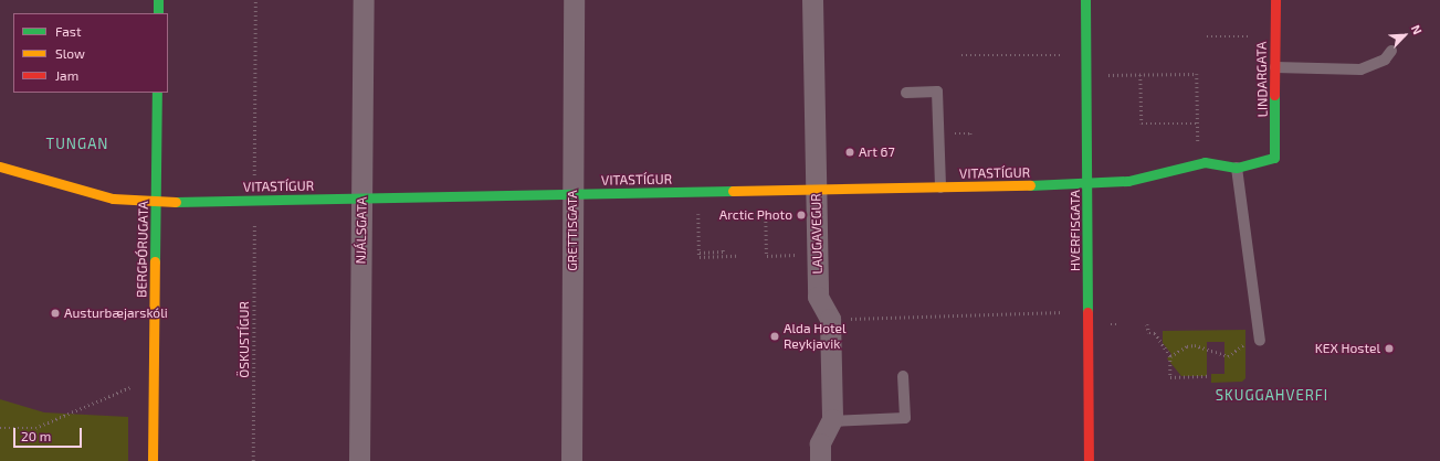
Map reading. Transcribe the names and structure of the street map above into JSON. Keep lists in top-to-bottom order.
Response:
{
  "streets": {
    "street": [
      "LINDARGATA",
      "VITASTÍGUR",
      "NJÁLSGATA",
      "GRETTISGATA",
      "HVERFISGATA",
      "LAUGAVEGUR",
      "BERGÞÓRUGATA"
    ],
    "path": ["ÖSKUSTÍGUR"]
  },
  "crossings": [
    ["LINDARGATA", "VITASTÍGUR"],
    ["VITASTÍGUR", "NJÁLSGATA"],
    ["VITASTÍGUR", "GRETTISGATA"],
    ["VITASTÍGUR", "HVERFISGATA"],
    ["VITASTÍGUR", "LAUGAVEGUR"],
    ["VITASTÍGUR", "BERGÞÓRUGATA"]
  ],
  "districts": ["TUNGAN", "SKUGGAHVERFI"],
  "places": [
    "Art 67",
    "Arctic Photo",
    "Austurbæjarskóli",
    "Alda Hotel Reykjavik",
    "KEX Hostel"
  ],
  "legend": ["Fast", "Slow", "Jam"],
  "scale_bar": "20 m",
  "north": "top right"
}
